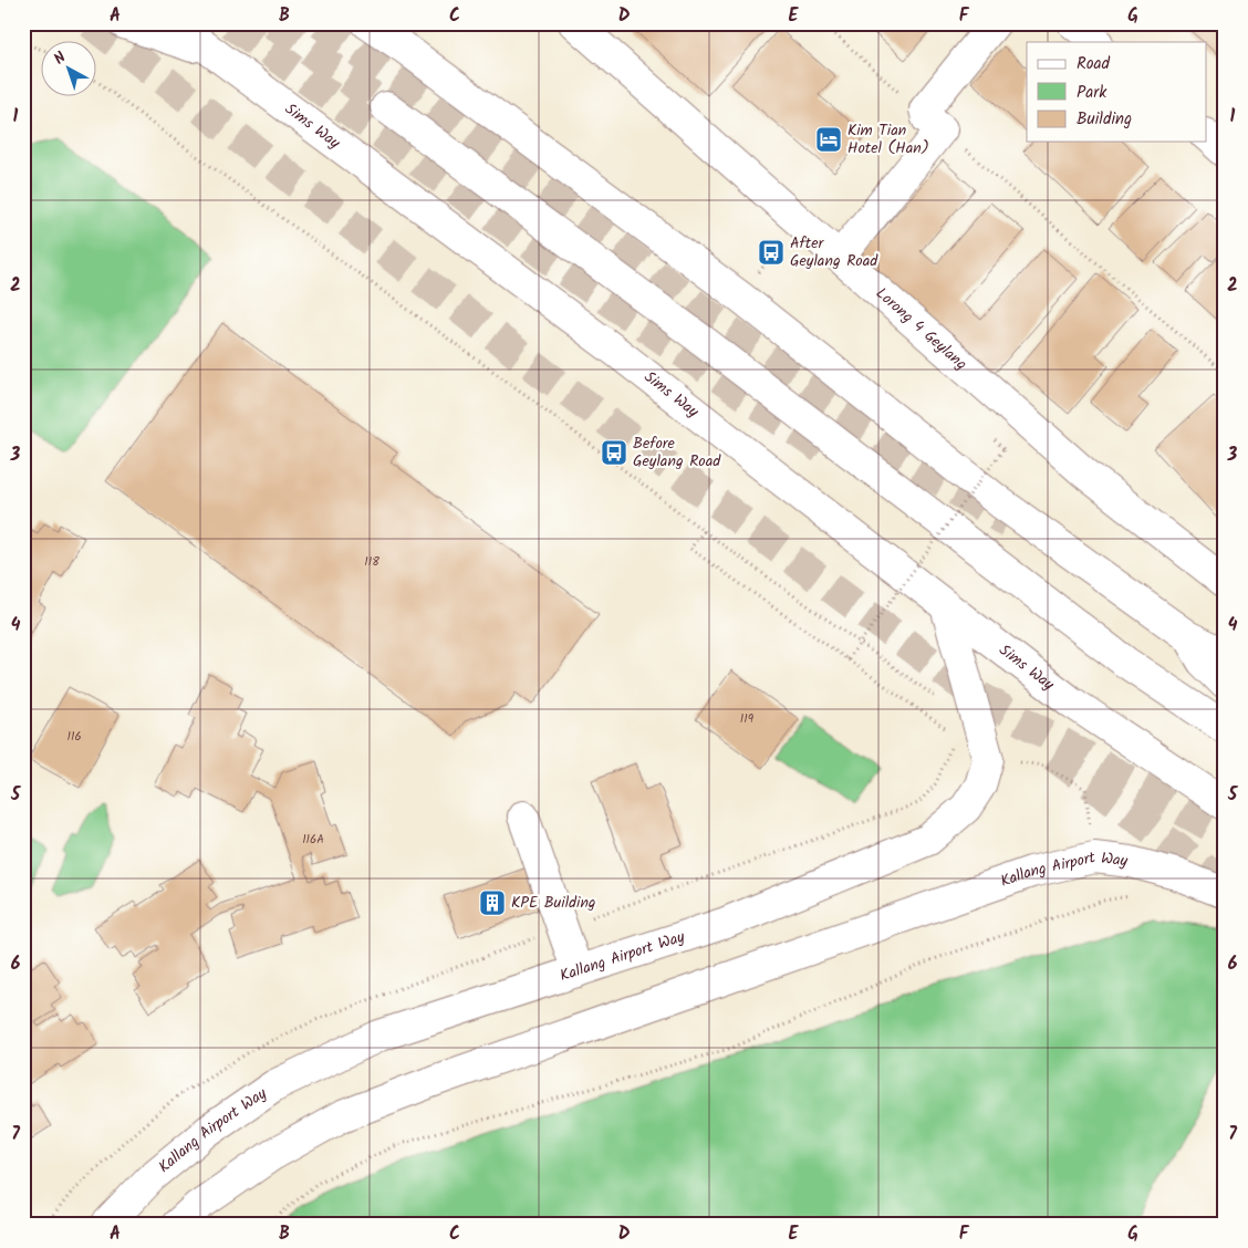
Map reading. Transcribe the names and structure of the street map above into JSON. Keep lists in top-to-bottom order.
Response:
{
  "streets": {
    "main road": ["Sims Way", "Lorong 4 Geylang", "Kallang Airport Way"]
  },
  "places": {
    "hotel": ["Kim Tian Hotel (Han)"],
    "bus stop": ["After Geylang Road", "Before Geylang Road"],
    "building": ["KPE Building"]
  },
  "house_numbers": [
    "118",
    "119",
    "116",
    "116A"
  ],
  "legend": ["Road", "Park", "Building"],
  "north": "top left",
  "grid": {
    "columns": [
      "A",
      "B",
      "C",
      "D",
      "E",
      "F",
      "G"
    ],
    "rows": [
      "1",
      "2",
      "3",
      "4",
      "5",
      "6",
      "7"
    ]
  }
}
